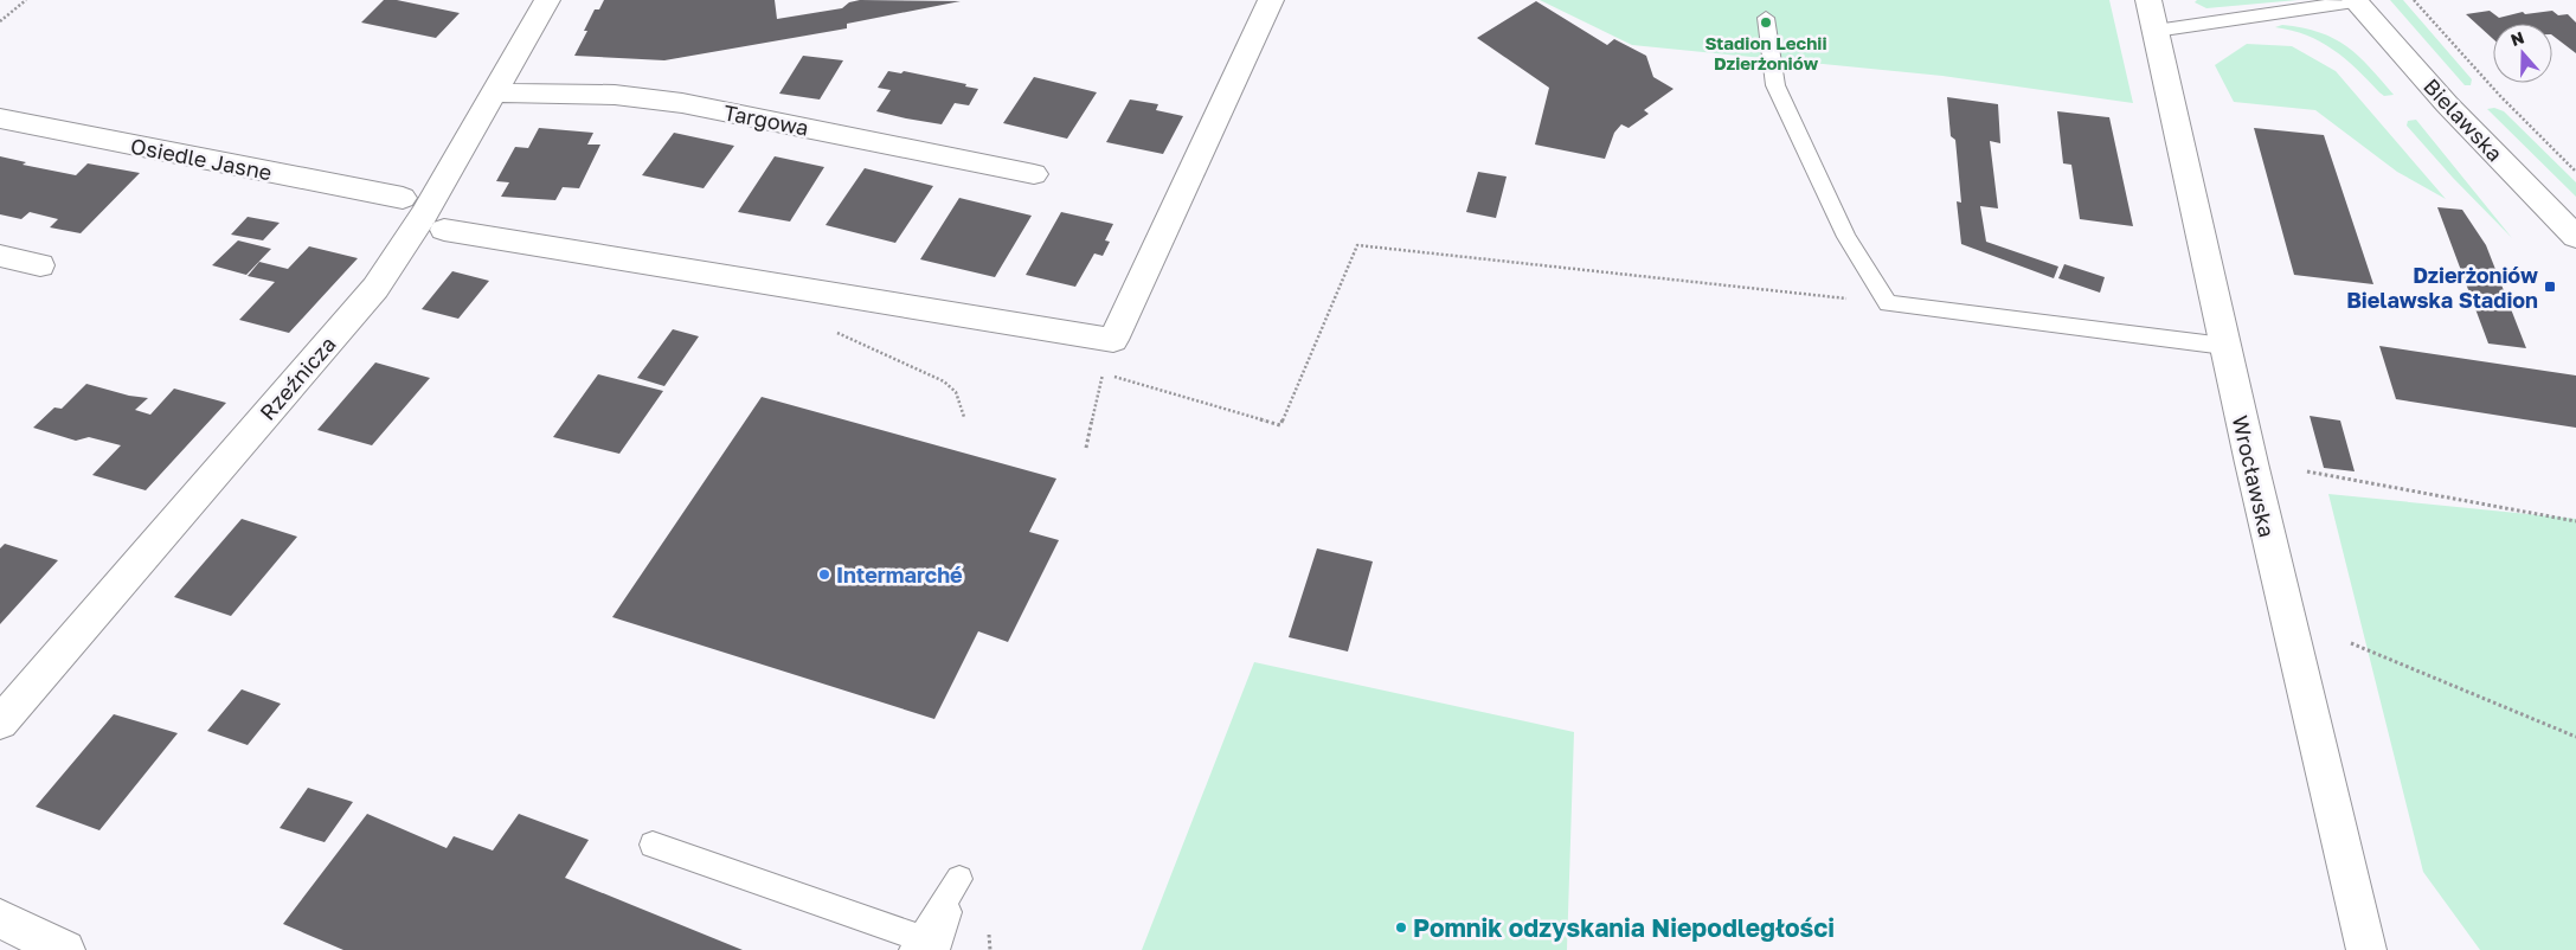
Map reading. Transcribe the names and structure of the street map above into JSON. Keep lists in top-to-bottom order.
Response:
{
  "streets": {
    "street": [
      "Targowa",
      "Bielawska",
      "Osiedle Jasne",
      "Rzeźnicza",
      "Wrocławska"
    ]
  },
  "crossings": [
    ["Targowa", "Rzeźnicza"]
  ],
  "places": {
    "other": ["Stadion Lechii Dzierżoniów", "Intermarché", "Pomnik odzyskania Niepodległości"],
    "transit": ["Dzierżoniów Bielawska Stadion"]
  },
  "north": "top"
}
